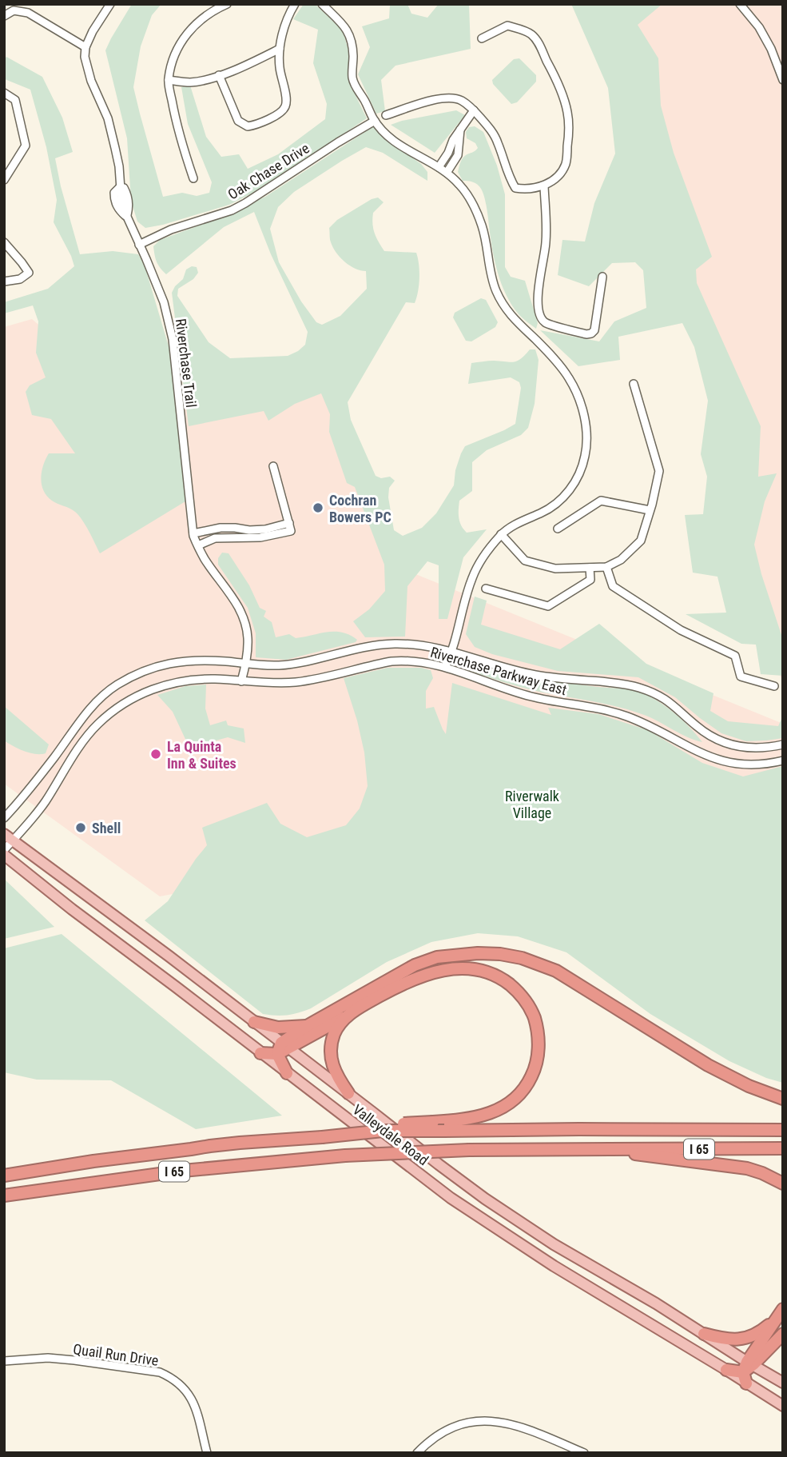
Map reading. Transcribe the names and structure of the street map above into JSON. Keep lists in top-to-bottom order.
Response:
{
  "streets": {
    "highway": ["I 65"],
    "main road": ["Valleydale Road"],
    "street": [
      "Oak Chase Drive",
      "Riverchase Trail",
      "Riverchase Parkway East",
      "Quail Run Drive"
    ]
  },
  "crossings": [
    ["Oak Chase Drive", "Riverchase Trail"],
    ["Riverchase Trail", "Riverchase Parkway East"],
    ["Riverchase Parkway East", "Valleydale Road"]
  ],
  "parks": ["Riverwalk Village"],
  "places": ["Cochran Bowers PC", "La Quinta Inn & Suites", "Shell"]
}
